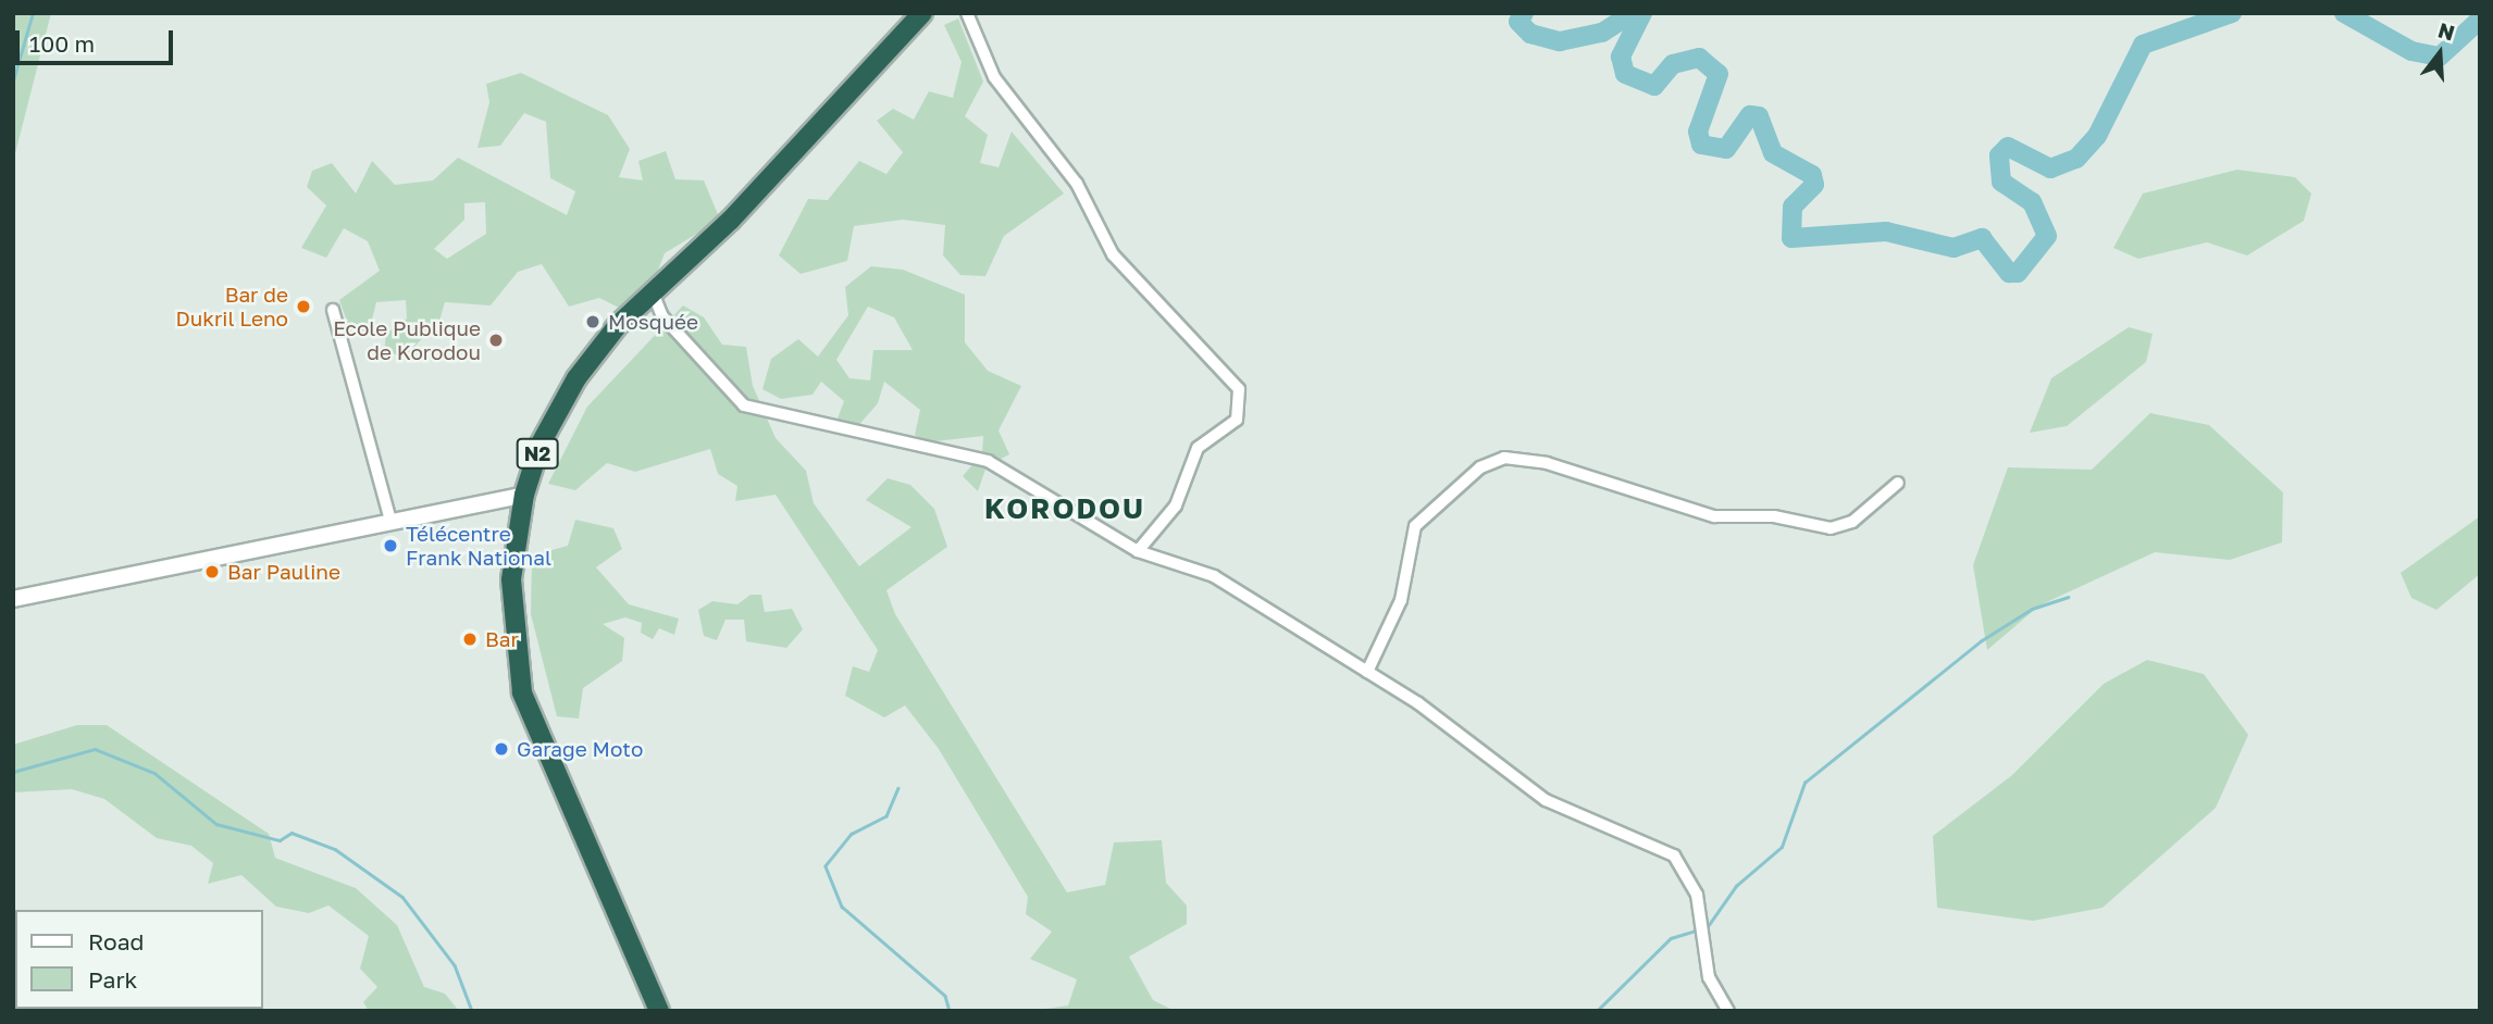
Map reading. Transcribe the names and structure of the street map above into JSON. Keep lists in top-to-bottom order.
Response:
{
  "streets": {
    "highway": ["N2"]
  },
  "districts": ["KORODOU"],
  "places": [
    "Bar de Dukril Leno",
    "Mosquée",
    "Ecole Publique de Korodou",
    "Télécentre Frank National",
    "Bar Pauline",
    "Bar",
    "Garage Moto"
  ],
  "legend": ["Road", "Park"],
  "scale_bar": "100 m",
  "north": "top"
}
